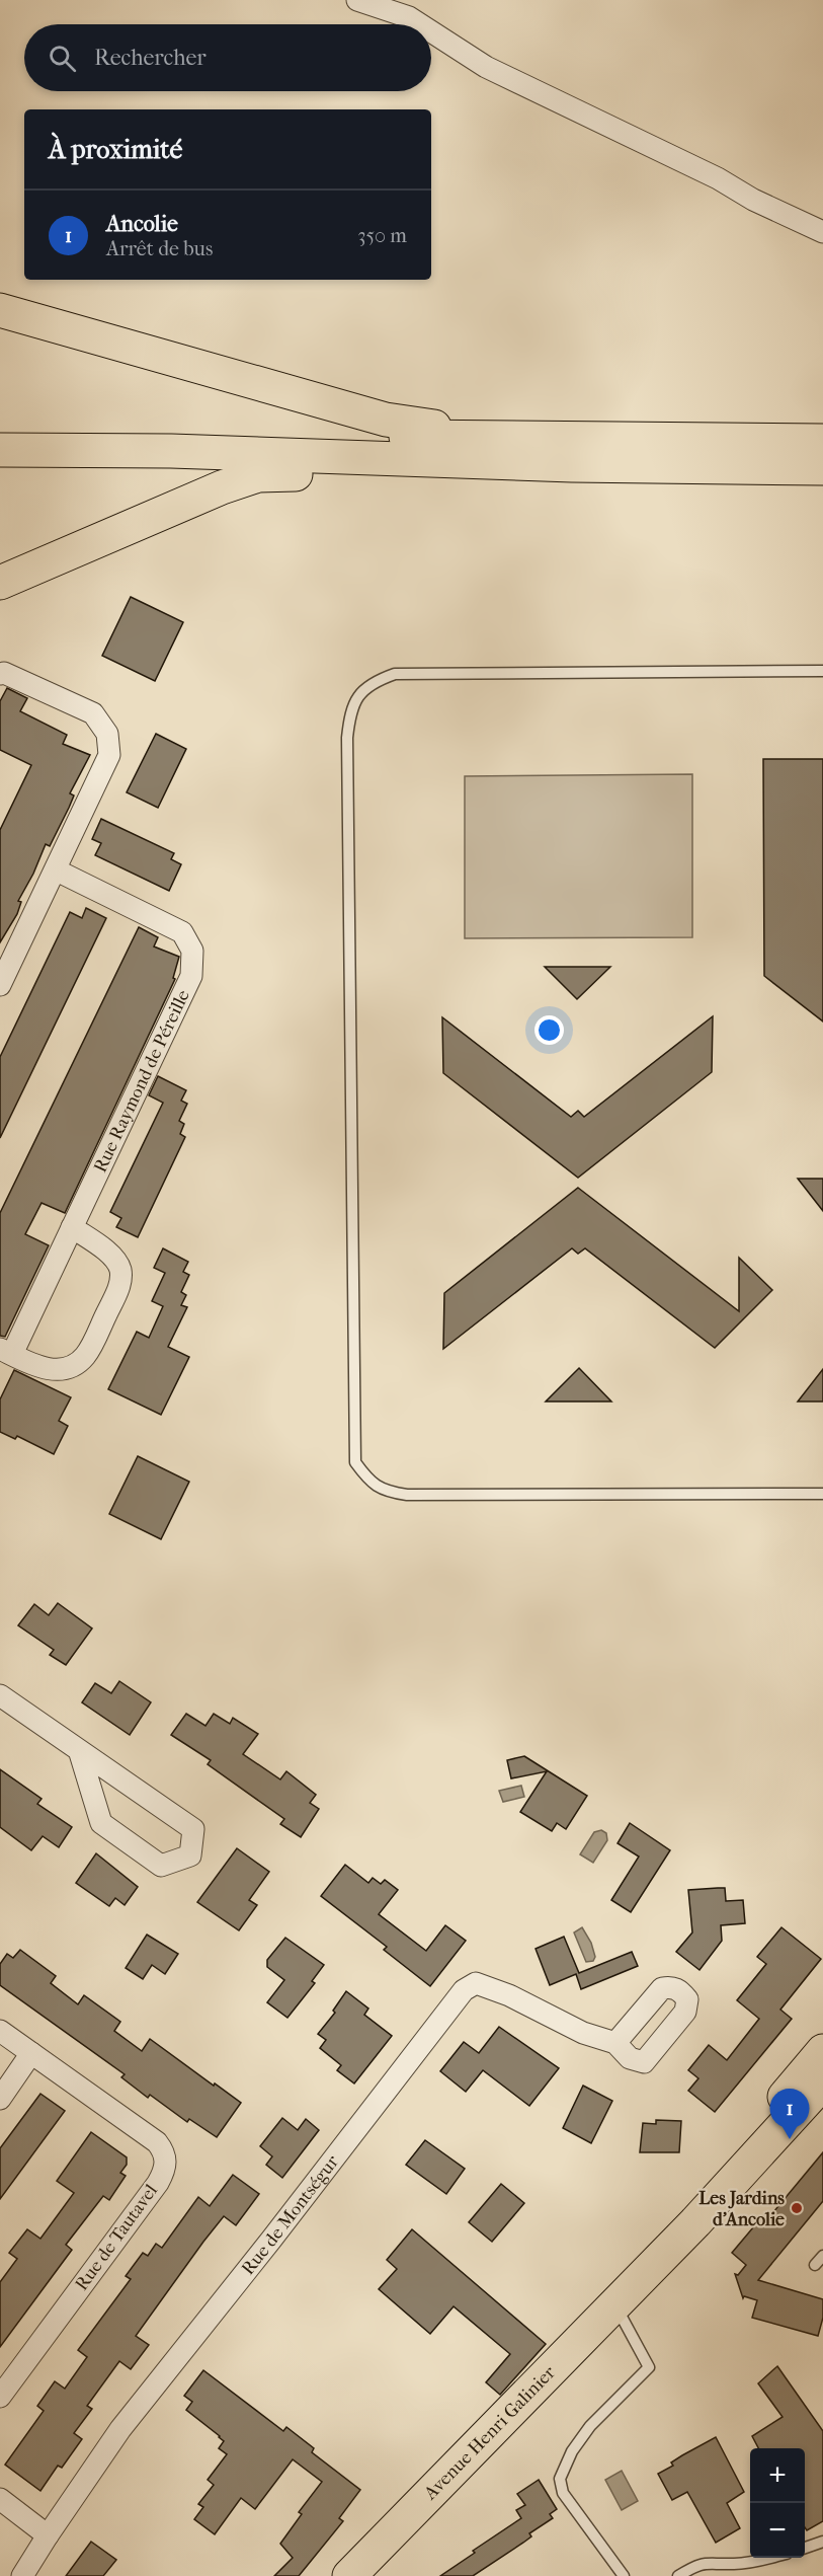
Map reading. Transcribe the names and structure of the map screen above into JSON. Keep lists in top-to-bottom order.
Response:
{
  "streets": {
    "main road": ["Avenue Henri Galinier"],
    "street": ["Rue Raymond de Péreille", "Rue de Montségur", "Rue de Tautavel"]
  },
  "places": ["Les Jardins d'Ancolie"],
  "page": {
    "search": "Rechercher",
    "heading": "À proximité",
    "list": [
      {
        "mark": "1",
        "name": "Ancolie",
        "note": "Arrêt de bus",
        "value": "350 m"
      }
    ],
    "pins": "1",
    "map_buttons": ["+", "−"]
  }
}
